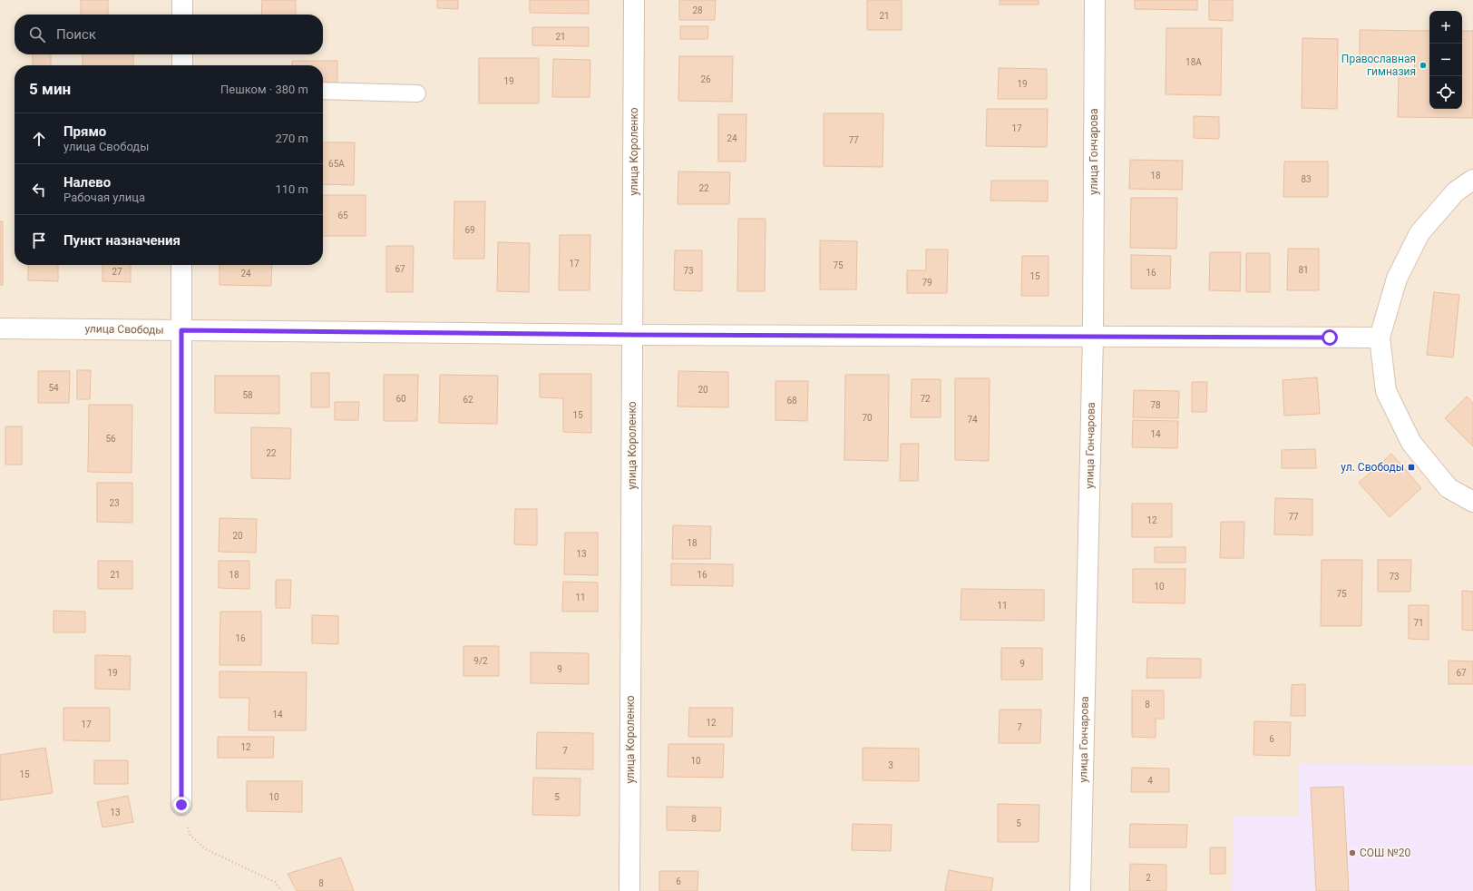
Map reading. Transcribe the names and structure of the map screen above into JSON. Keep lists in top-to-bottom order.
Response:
{
  "streets": {
    "street": ["улица Короленко", "улица Гончарова", "улица Свободы"]
  },
  "crossings": [
    ["улица Короленко", "улица Свободы"],
    ["улица Гончарова", "улица Свободы"]
  ],
  "places": {
    "other": ["Православная гимназия", "СОШ №20"],
    "transit": ["ул. Свободы"]
  },
  "house_numbers": [
    "28",
    "21",
    "21",
    "18А",
    "26",
    "19",
    "19",
    "17",
    "24",
    "77",
    "65А",
    "18",
    "83",
    "22",
    "65",
    "69",
    "17",
    "75",
    "67",
    "81",
    "73",
    "27",
    "16",
    "24",
    "15",
    "79",
    "54",
    "20",
    "58",
    "60",
    "72",
    "62",
    "68",
    "78",
    "15",
    "70",
    "74",
    "14",
    "56",
    "22",
    "23",
    "77",
    "12",
    "20",
    "18",
    "13",
    "21",
    "18",
    "16",
    "73",
    "10",
    "75",
    "11",
    "11",
    "71",
    "16",
    "9/2",
    "9",
    "9",
    "19",
    "67",
    "8",
    "14",
    "12",
    "17",
    "7",
    "6",
    "12",
    "7",
    "10",
    "3",
    "15",
    "4",
    "10",
    "5",
    "13",
    "8",
    "5",
    "2",
    "6",
    "8"
  ],
  "page": {
    "map_buttons": ["+", "−"],
    "search": "Поиск",
    "heading": ["5 мин", "Пешком · 380 m"],
    "list": [
      ["Прямо", "улица Свободы", "270 m"],
      ["Налево", "Рабочая улица", "110 m"],
      "Пункт назначения"
    ]
  }
}
